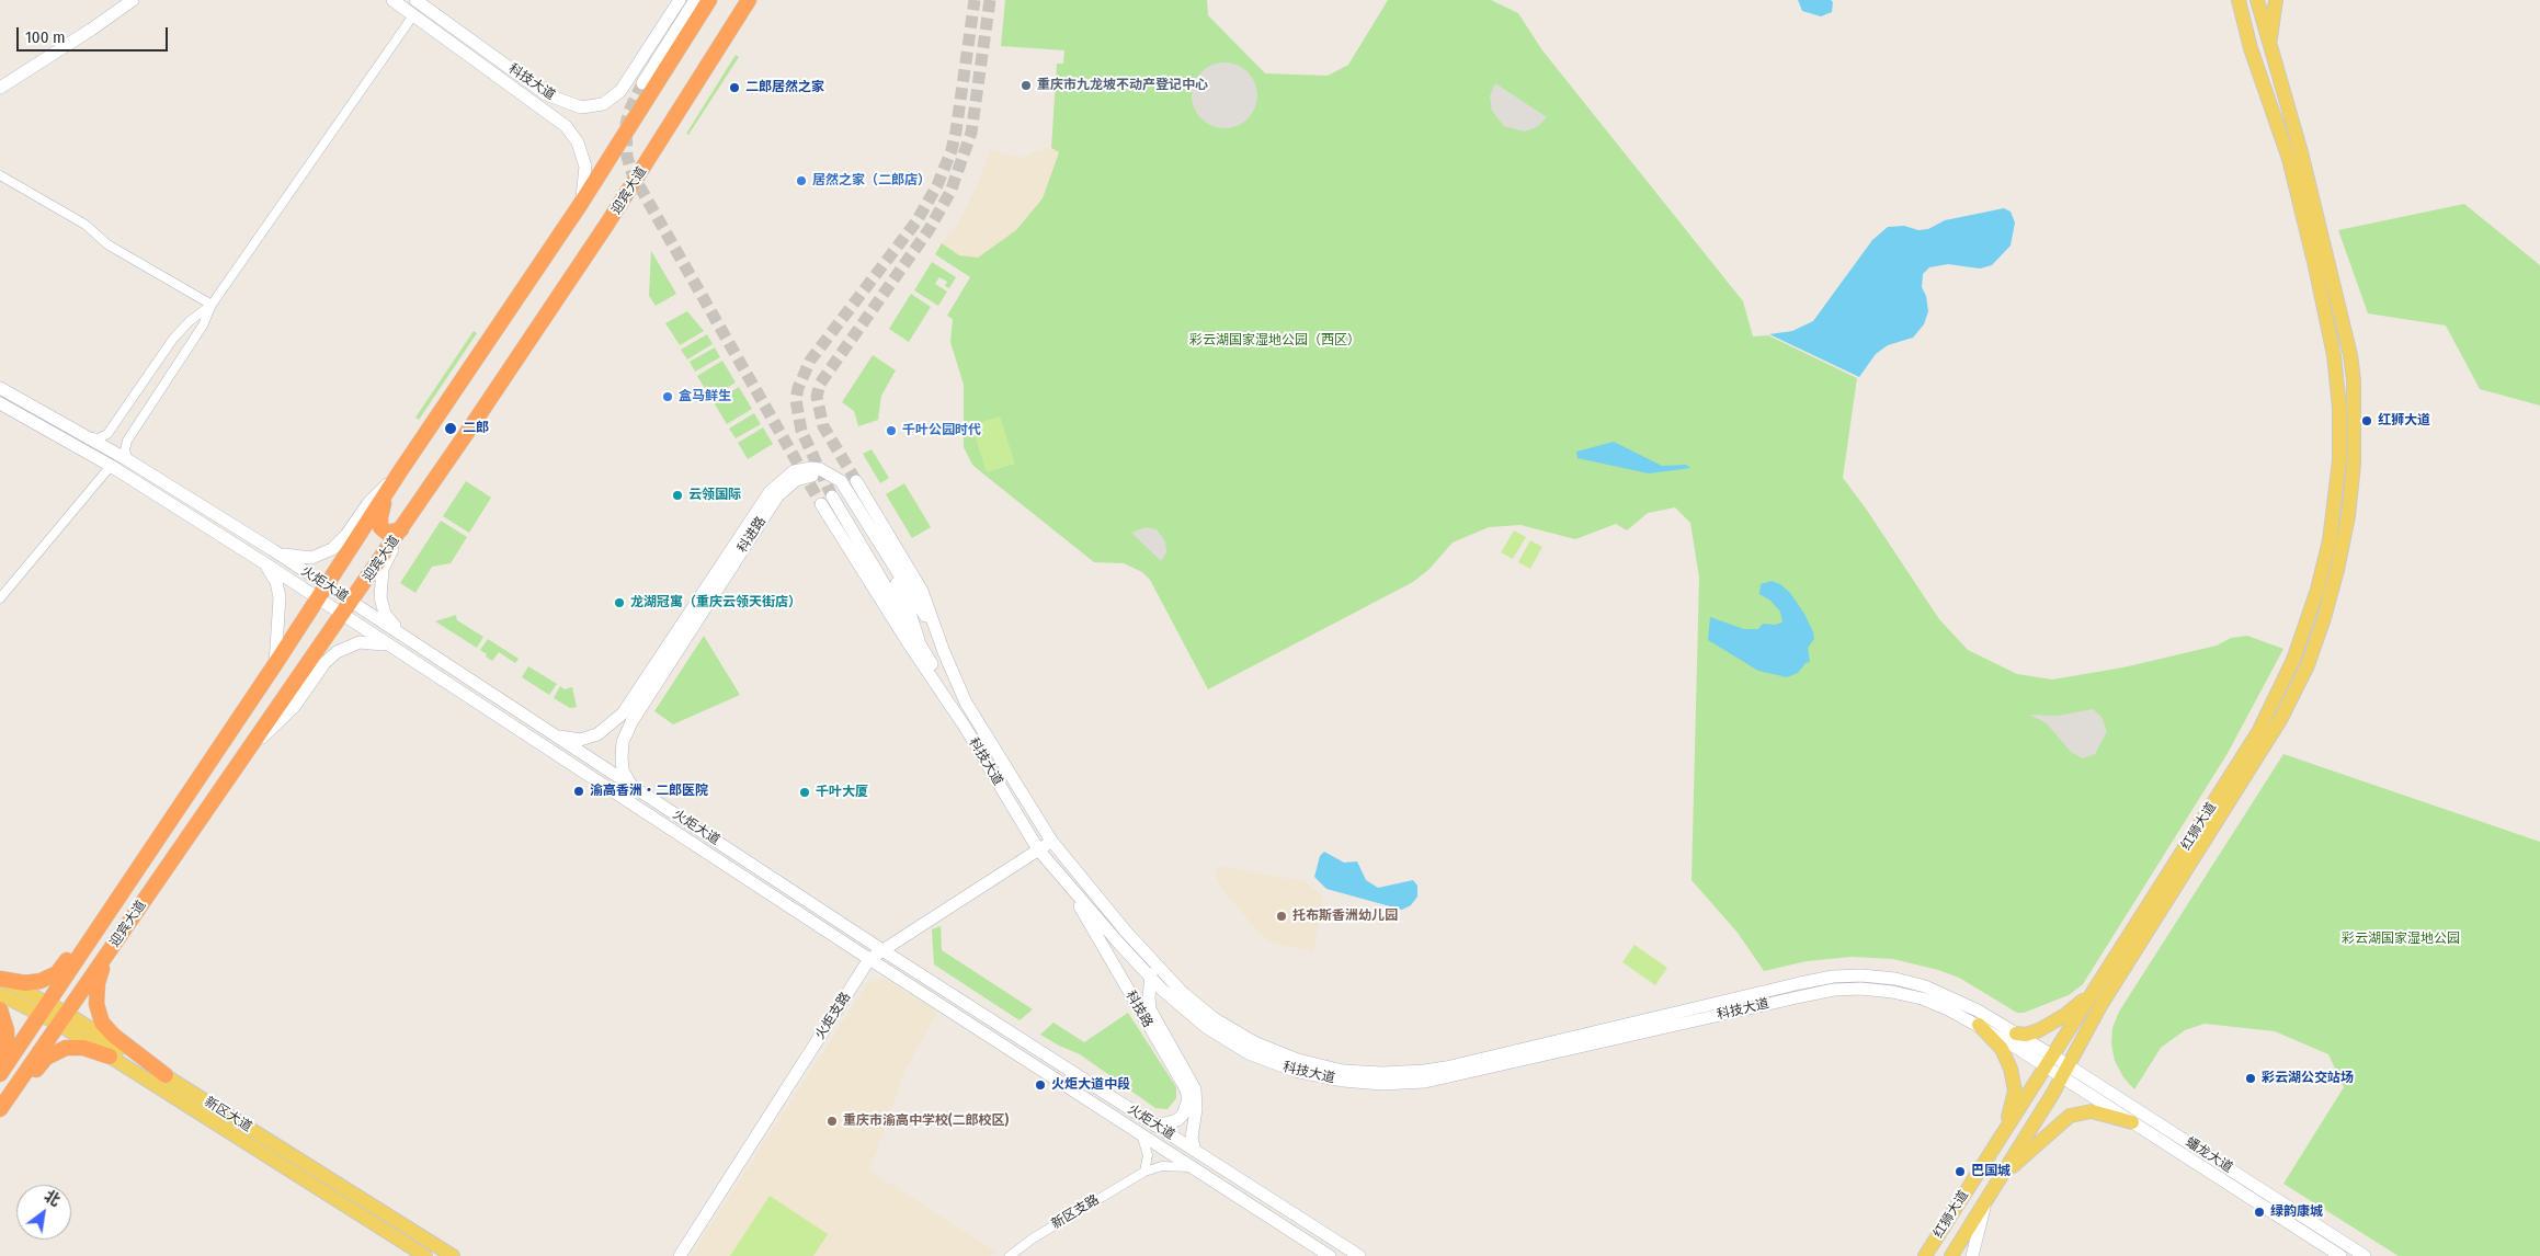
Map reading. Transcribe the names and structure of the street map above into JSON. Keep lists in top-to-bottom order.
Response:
{
  "streets": {
    "highway": ["迎宾大道"],
    "main road": [
      "科技大道",
      "科进路",
      "火炬大道",
      "红狮大道",
      "科技路",
      "火炬支路",
      "新区大道",
      "蟠龙大道"
    ],
    "street": ["新区支路"]
  },
  "crossings": [
    ["科技大道", "迎宾大道"],
    ["科技大道", "科进路"],
    ["科技大道", "红狮大道"],
    ["科技大道", "科技路"],
    ["科技大道", "火炬支路"],
    ["科技大道", "蟠龙大道"],
    ["迎宾大道", "火炬大道"],
    ["迎宾大道", "新区大道"],
    ["科进路", "火炬大道"],
    ["火炬大道", "科技路"],
    ["火炬大道", "火炬支路"],
    ["火炬大道", "新区支路"],
    ["红狮大道", "蟠龙大道"]
  ],
  "parks": ["彩云湖国家湿地公园（西区）", "彩云湖国家湿地公园"],
  "places": [
    "重庆市九龙坡不动产登记中心",
    "二郎居然之家",
    "居然之家（二郎店）",
    "盒马鲜生",
    "红狮大道",
    "二郎",
    "千叶公园时代",
    "云领国际",
    "龙湖冠寓（重庆云领天街店）",
    "渝高香洲‧二郎医院",
    "千叶大厦",
    "托布斯香洲幼儿园",
    "彩云湖公交站场",
    "火炬大道中段",
    "重庆市渝高中学校(二郎校区)",
    "巴国城",
    "绿韵康城"
  ],
  "scale_bar": "100 m",
  "north": "top right"
}
